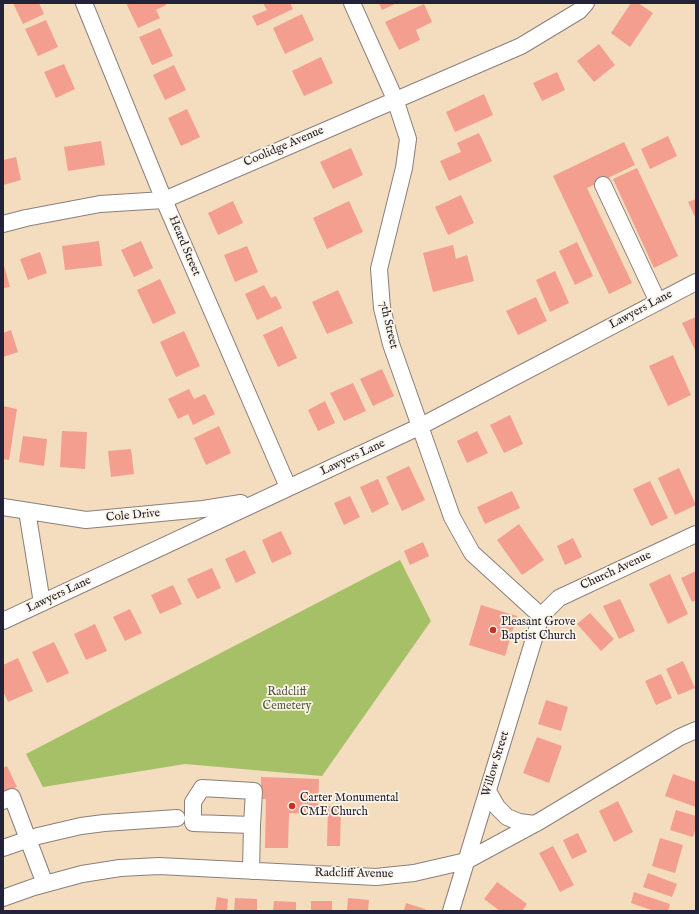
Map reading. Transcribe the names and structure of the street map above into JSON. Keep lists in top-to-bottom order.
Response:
{
  "streets": {
    "street": [
      "Coolidge Avenue",
      "Heard Street",
      "Lawyers Lane",
      "7th Street",
      "Cole Drive",
      "Church Avenue",
      "Willow Street",
      "Radcliff Avenue"
    ]
  },
  "crossings": [
    ["Coolidge Avenue", "Heard Street"],
    ["Coolidge Avenue", "7th Street"],
    ["Heard Street", "Lawyers Lane"],
    ["Lawyers Lane", "7th Street"],
    ["Lawyers Lane", "Cole Drive"],
    ["7th Street", "Church Avenue"],
    ["7th Street", "Willow Street"],
    ["Church Avenue", "Willow Street"],
    ["Willow Street", "Radcliff Avenue"]
  ],
  "parks": ["Radcliff Cemetery"],
  "places": ["Pleasant Grove Baptist Church", "Carter Monumental CME Church"]
}
